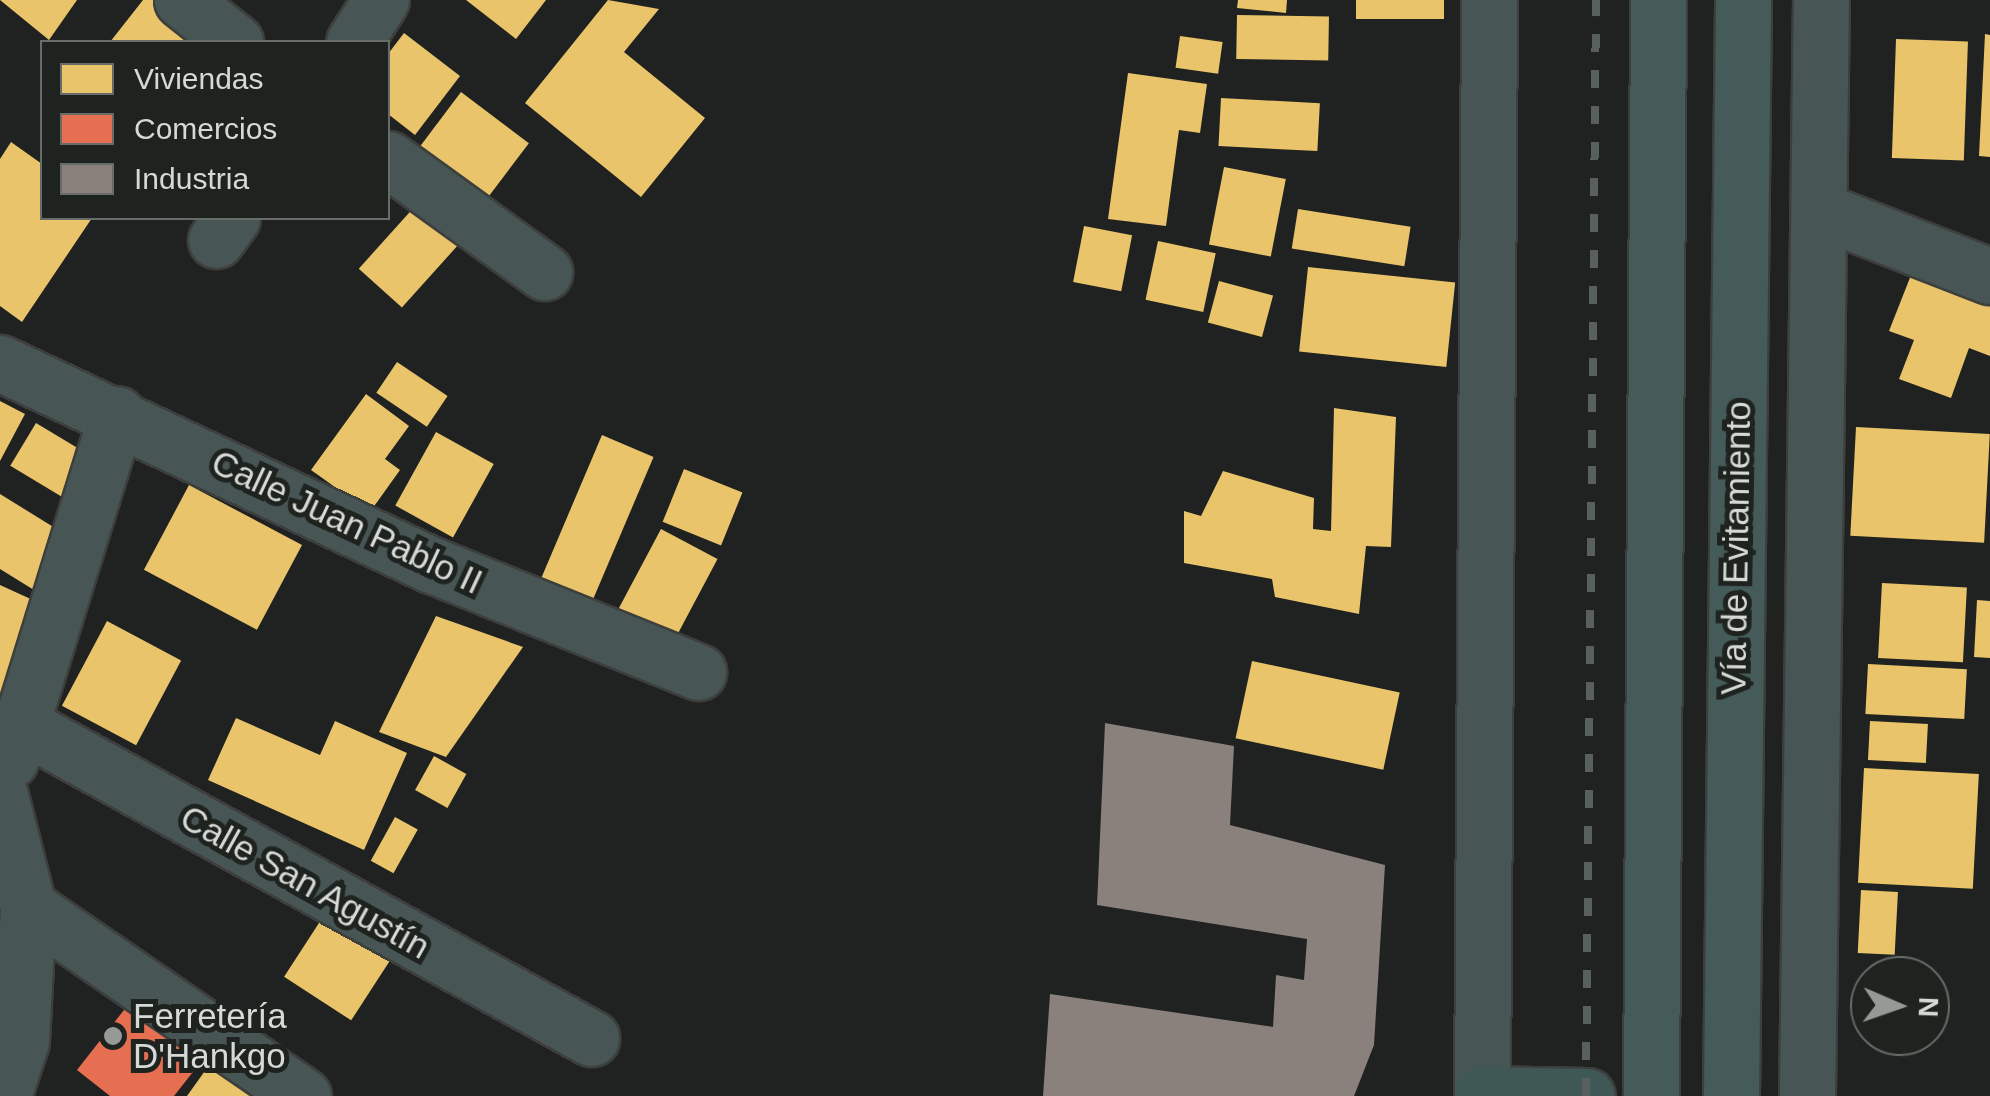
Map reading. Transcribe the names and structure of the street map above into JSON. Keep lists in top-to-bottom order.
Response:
{
  "streets": {
    "highway": ["Vía de Evitamiento"],
    "street": ["Calle Juan Pablo II", "Calle San Agustín"]
  },
  "places": ["Ferretería D'Hankgo"],
  "legend": ["Viviendas", "Comercios", "Industria"],
  "north": "right"
}
